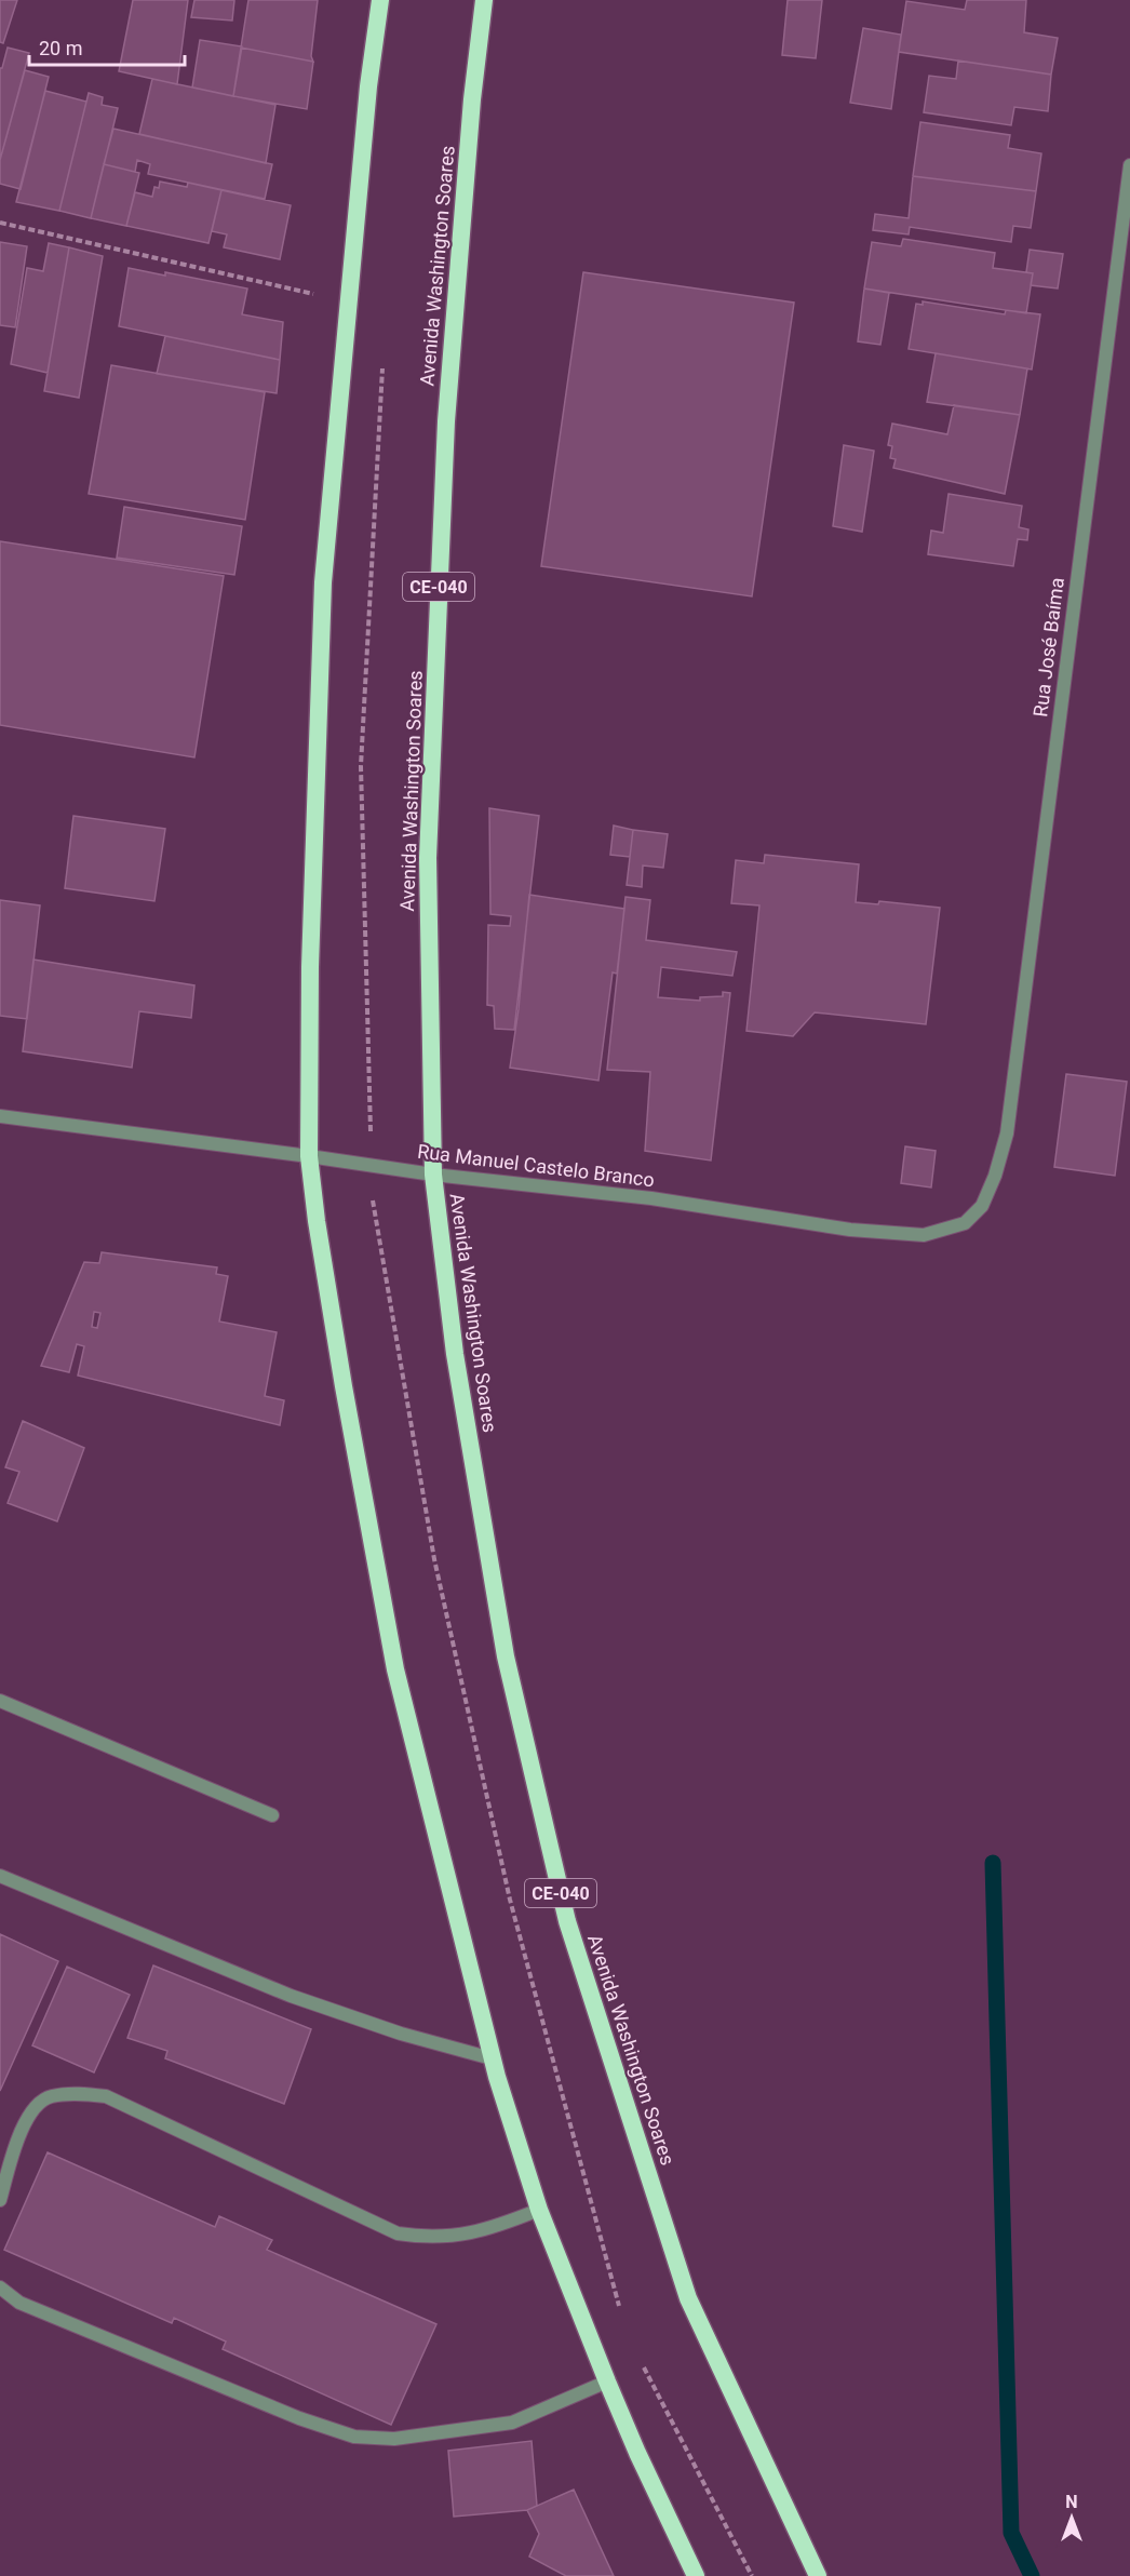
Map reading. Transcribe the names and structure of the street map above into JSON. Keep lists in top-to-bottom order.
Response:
{
  "streets": {
    "highway": ["Avenida Washington Soares", "CE-040"],
    "street": ["Rua José Baíma", "Rua Manuel Castelo Branco"]
  },
  "crossings": [
    ["Avenida Washington Soares", "Rua Manuel Castelo Branco"],
    ["Rua José Baíma", "Rua Manuel Castelo Branco"]
  ],
  "scale_bar": "20 m",
  "north": "top"
}
